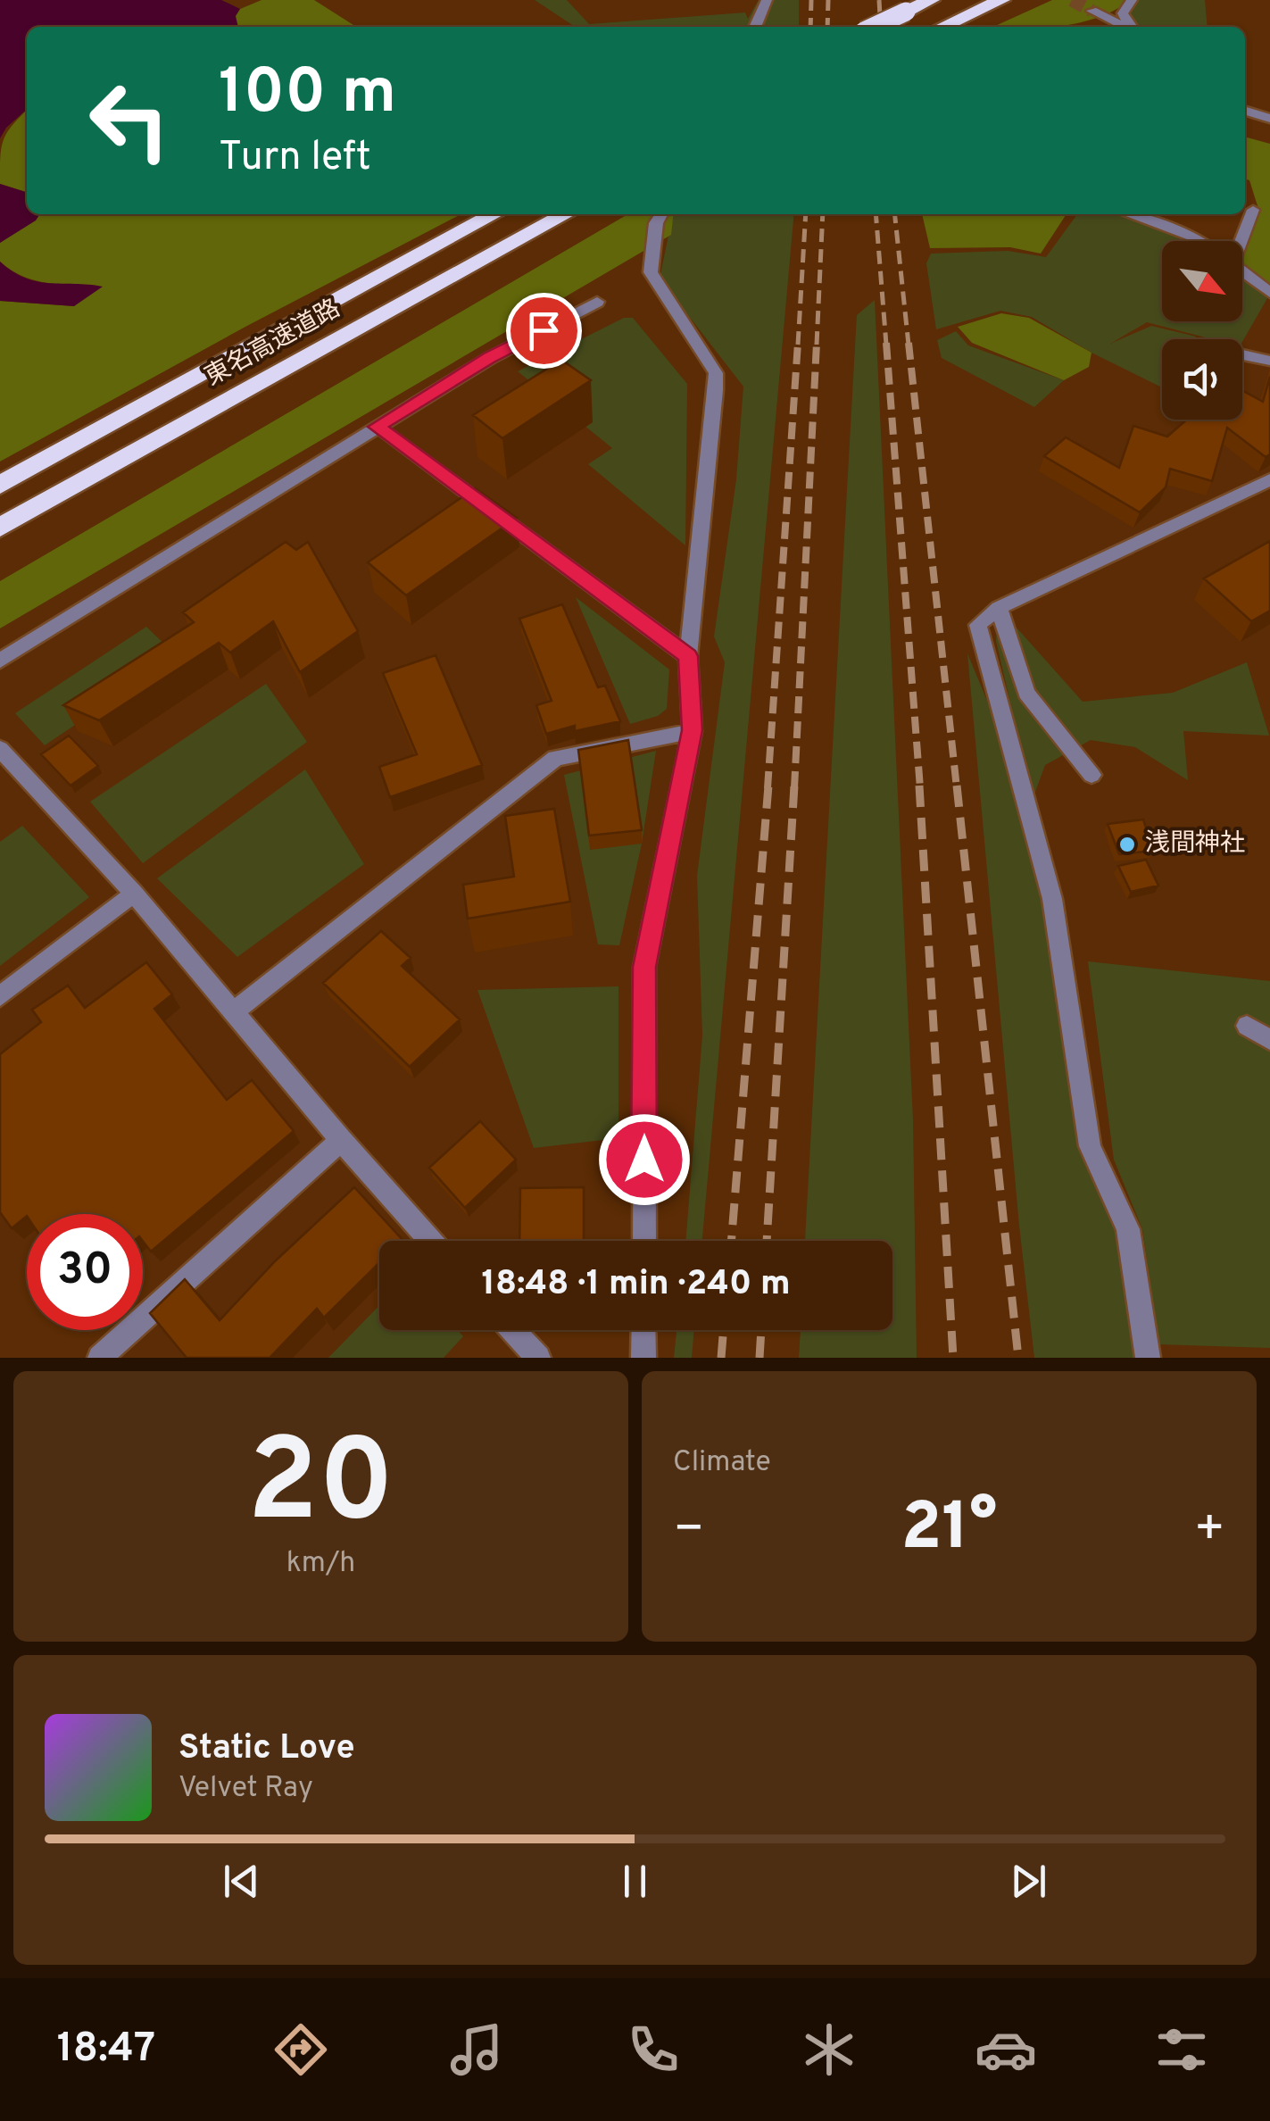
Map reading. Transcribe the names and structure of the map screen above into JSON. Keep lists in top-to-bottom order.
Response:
{
  "streets": {
    "highway": ["東名高速道路"]
  },
  "places": ["浅間神社"],
  "north": "bottom right",
  "page": {
    "turn": ["100 m", "Turn left"],
    "limit": "30",
    "trip": "18:48 · 1 min · 240 m",
    "tile": [
      ["20", "km/h"],
      "Climate"
    ],
    "heat": ["−", "21°", "+"],
    "song": ["Static Love", "Velvet Ray"],
    "tabs": "18:47"
  }
}
